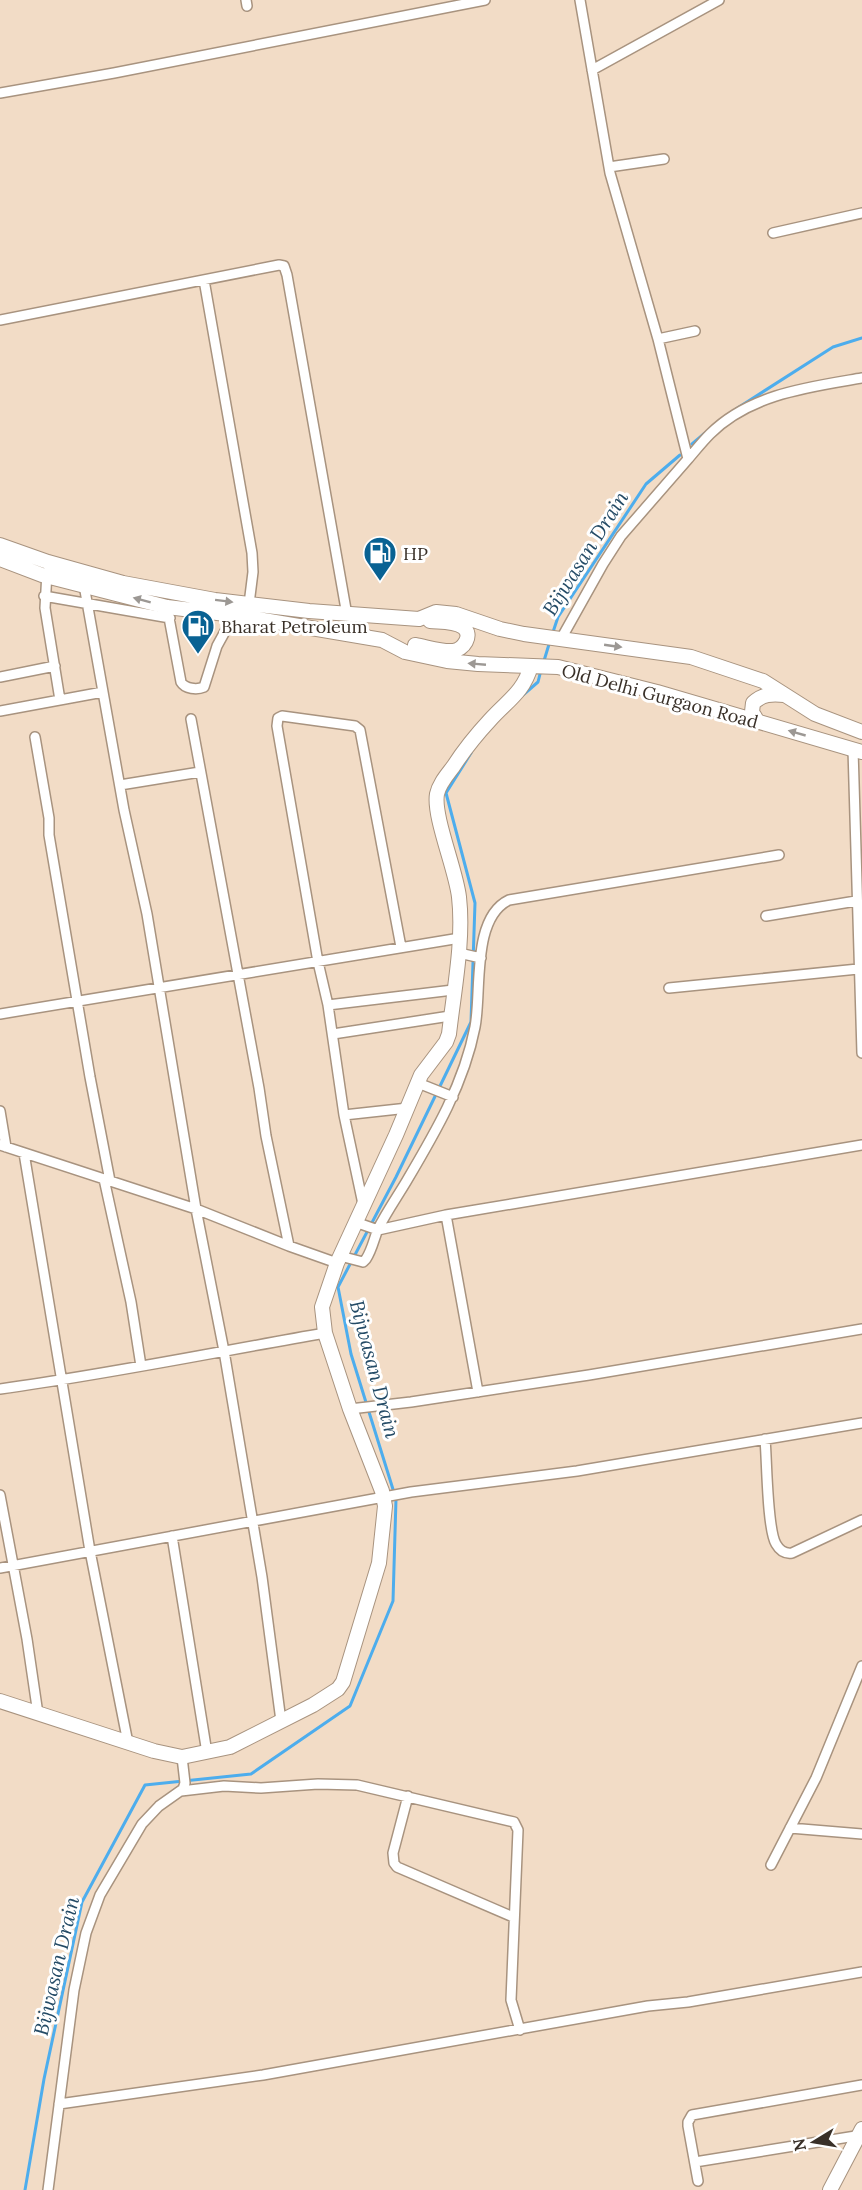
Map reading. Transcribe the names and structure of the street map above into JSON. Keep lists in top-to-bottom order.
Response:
{
  "streets": {
    "main road": ["Old Delhi Gurgaon Road"]
  },
  "water": ["Bijwasan Drain"],
  "places": {
    "fuel station": ["HP", "Bharat Petroleum"]
  },
  "north": "left"
}
